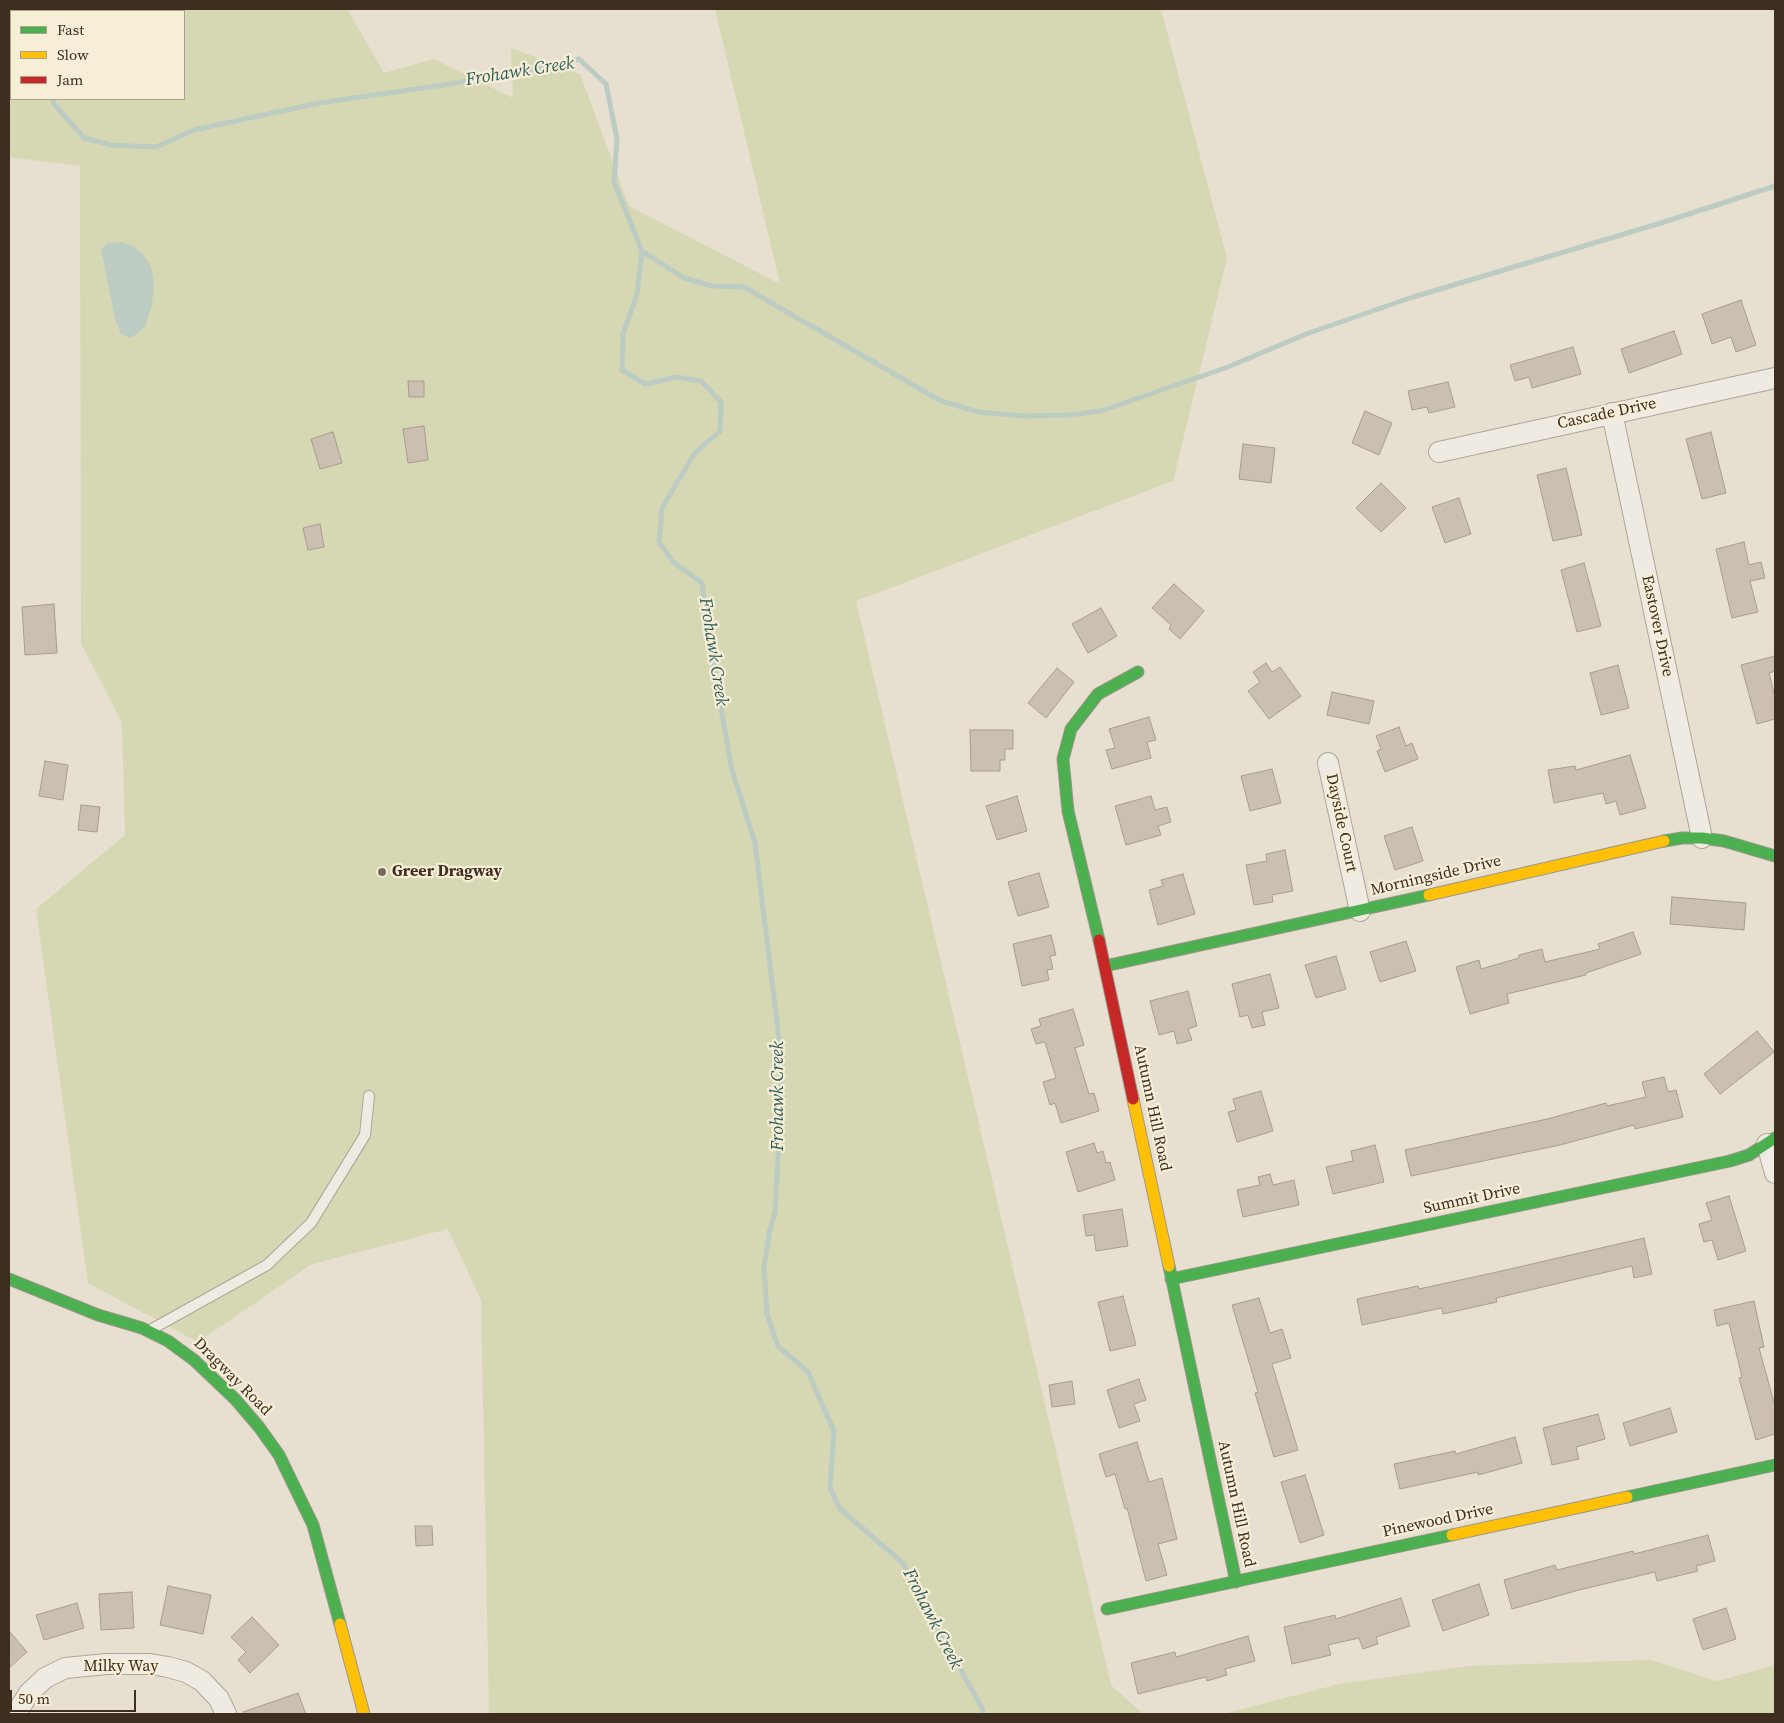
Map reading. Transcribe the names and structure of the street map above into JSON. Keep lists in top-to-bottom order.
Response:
{
  "streets": {
    "street": [
      "Cascade Drive",
      "Eastover Drive",
      "Dayside Court",
      "Morningside Drive",
      "Autumn Hill Road",
      "Summit Drive",
      "Dragway Road",
      "Pinewood Drive",
      "Milky Way"
    ]
  },
  "crossings": [
    ["Cascade Drive", "Eastover Drive"],
    ["Eastover Drive", "Morningside Drive"],
    ["Dayside Court", "Morningside Drive"],
    ["Morningside Drive", "Autumn Hill Road"],
    ["Autumn Hill Road", "Summit Drive"],
    ["Autumn Hill Road", "Pinewood Drive"]
  ],
  "water": ["Frohawk Creek"],
  "places": ["Greer Dragway"],
  "legend": ["Fast", "Slow", "Jam"],
  "scale_bar": "50 m"
}
